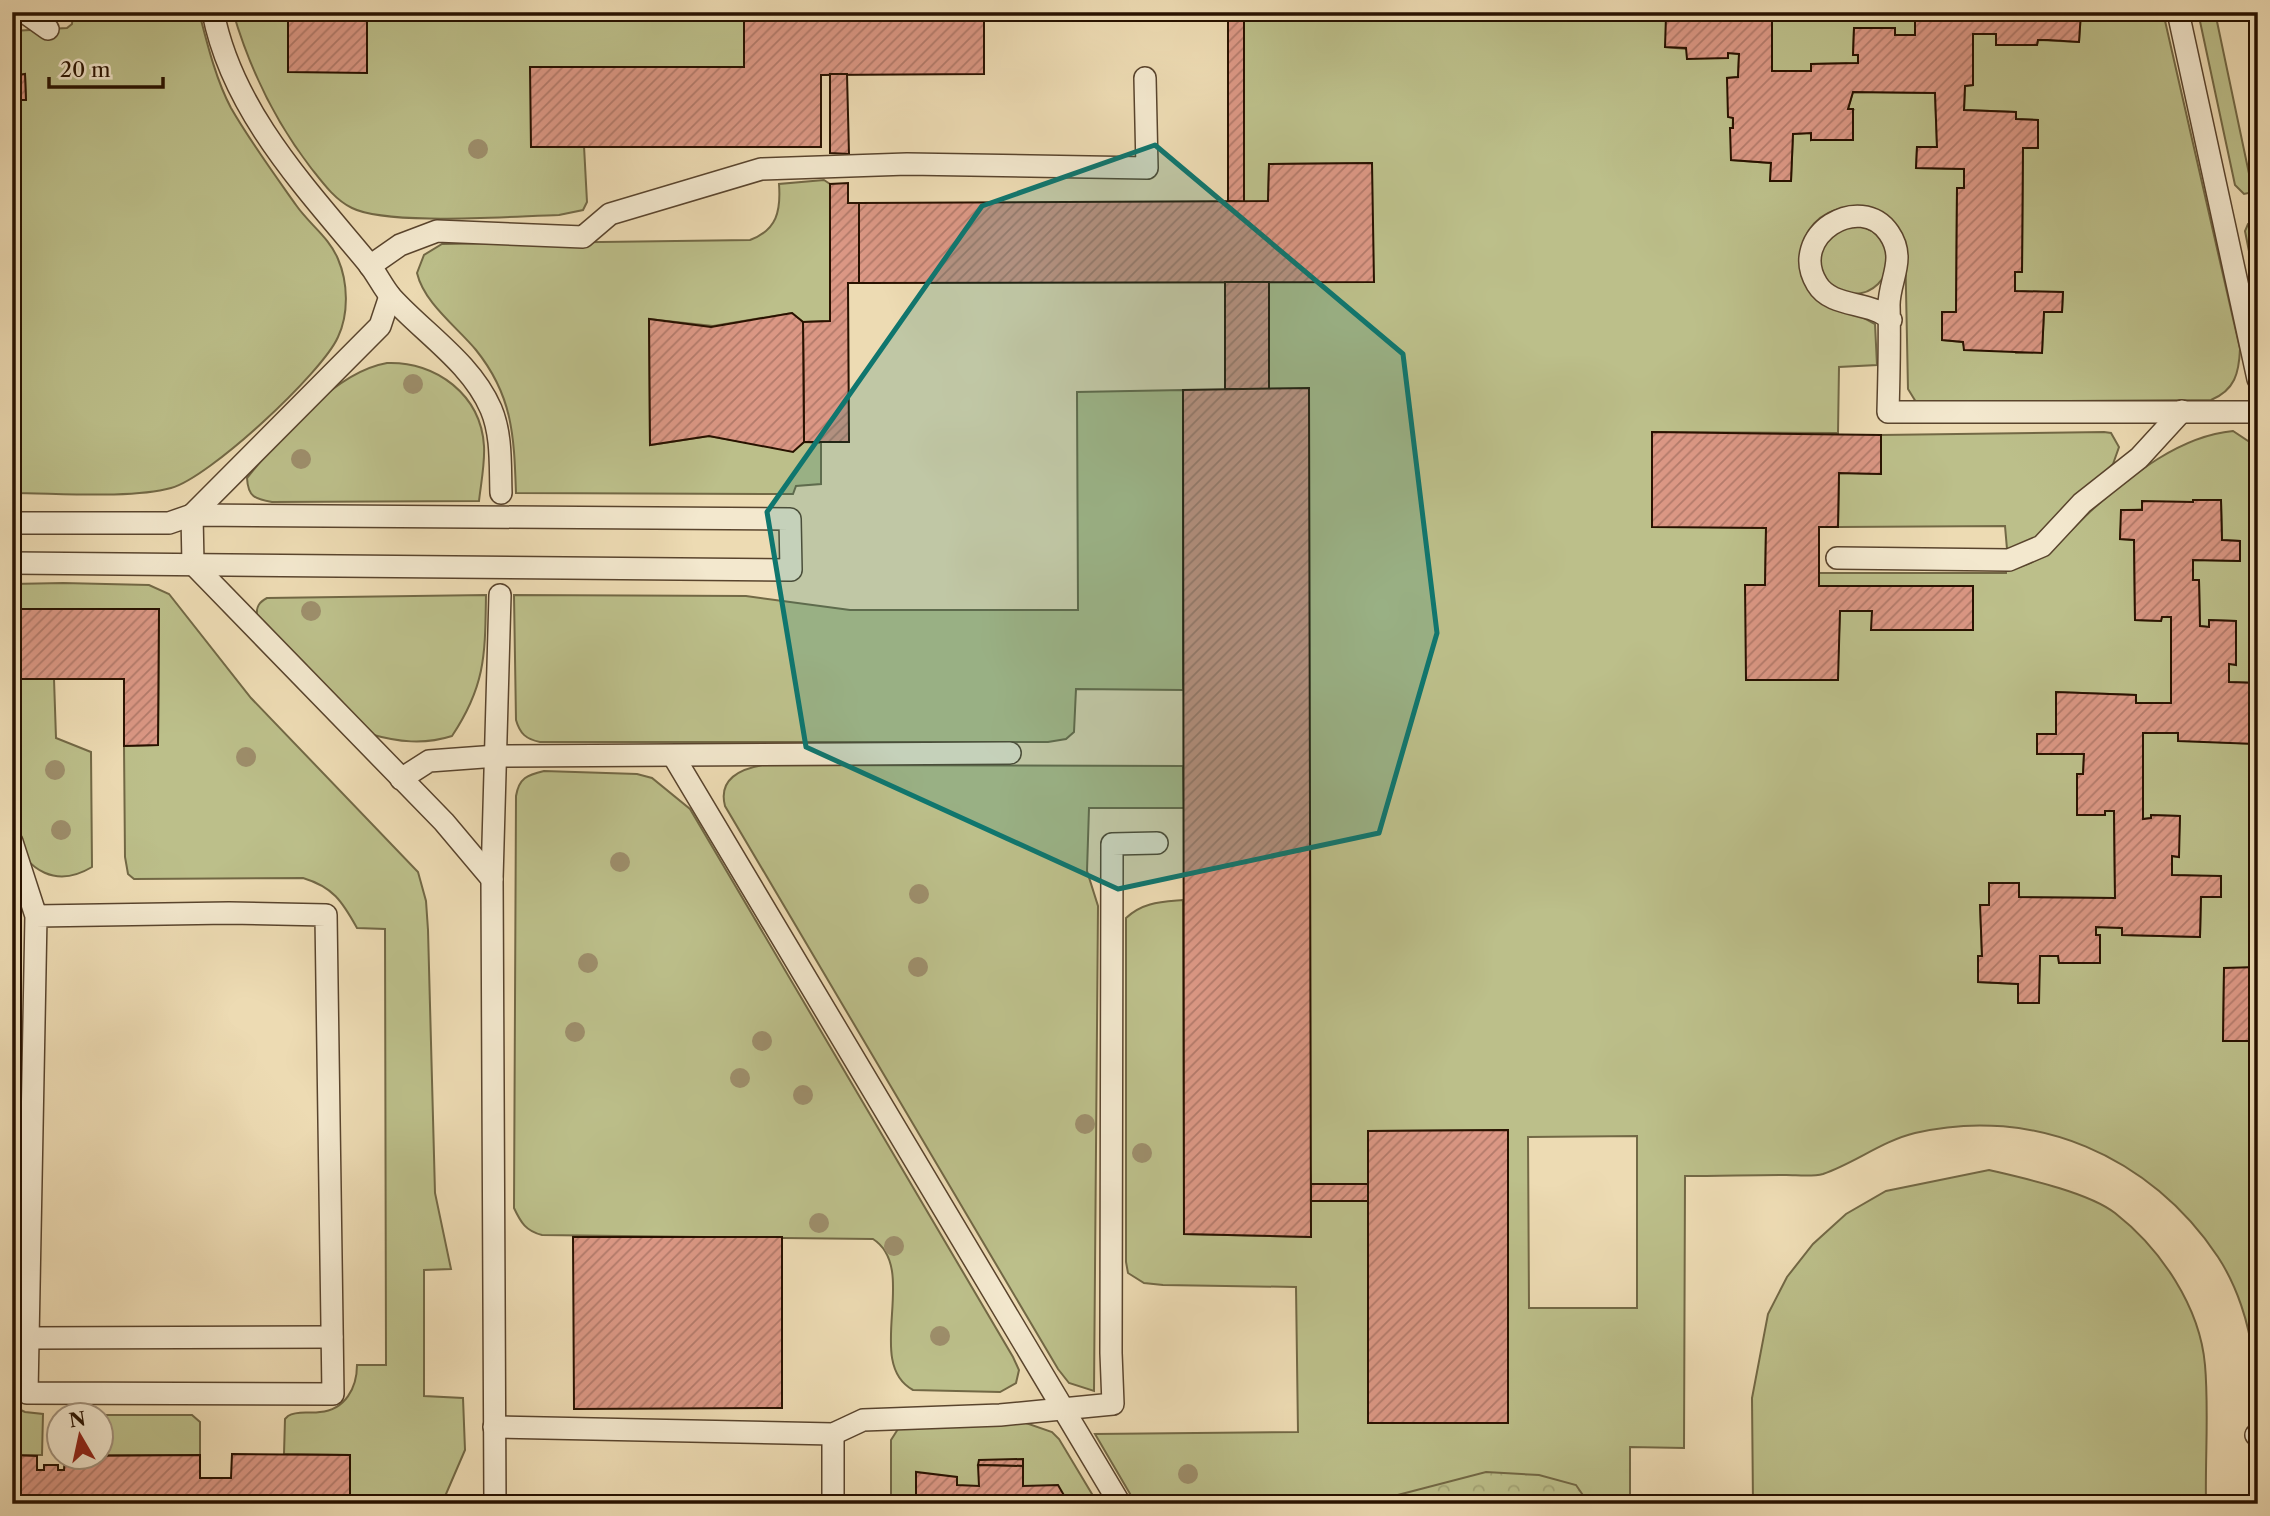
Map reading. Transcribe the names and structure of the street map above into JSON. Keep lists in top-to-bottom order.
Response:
{
  "scale_bar": "20 m",
  "north": "top"
}
